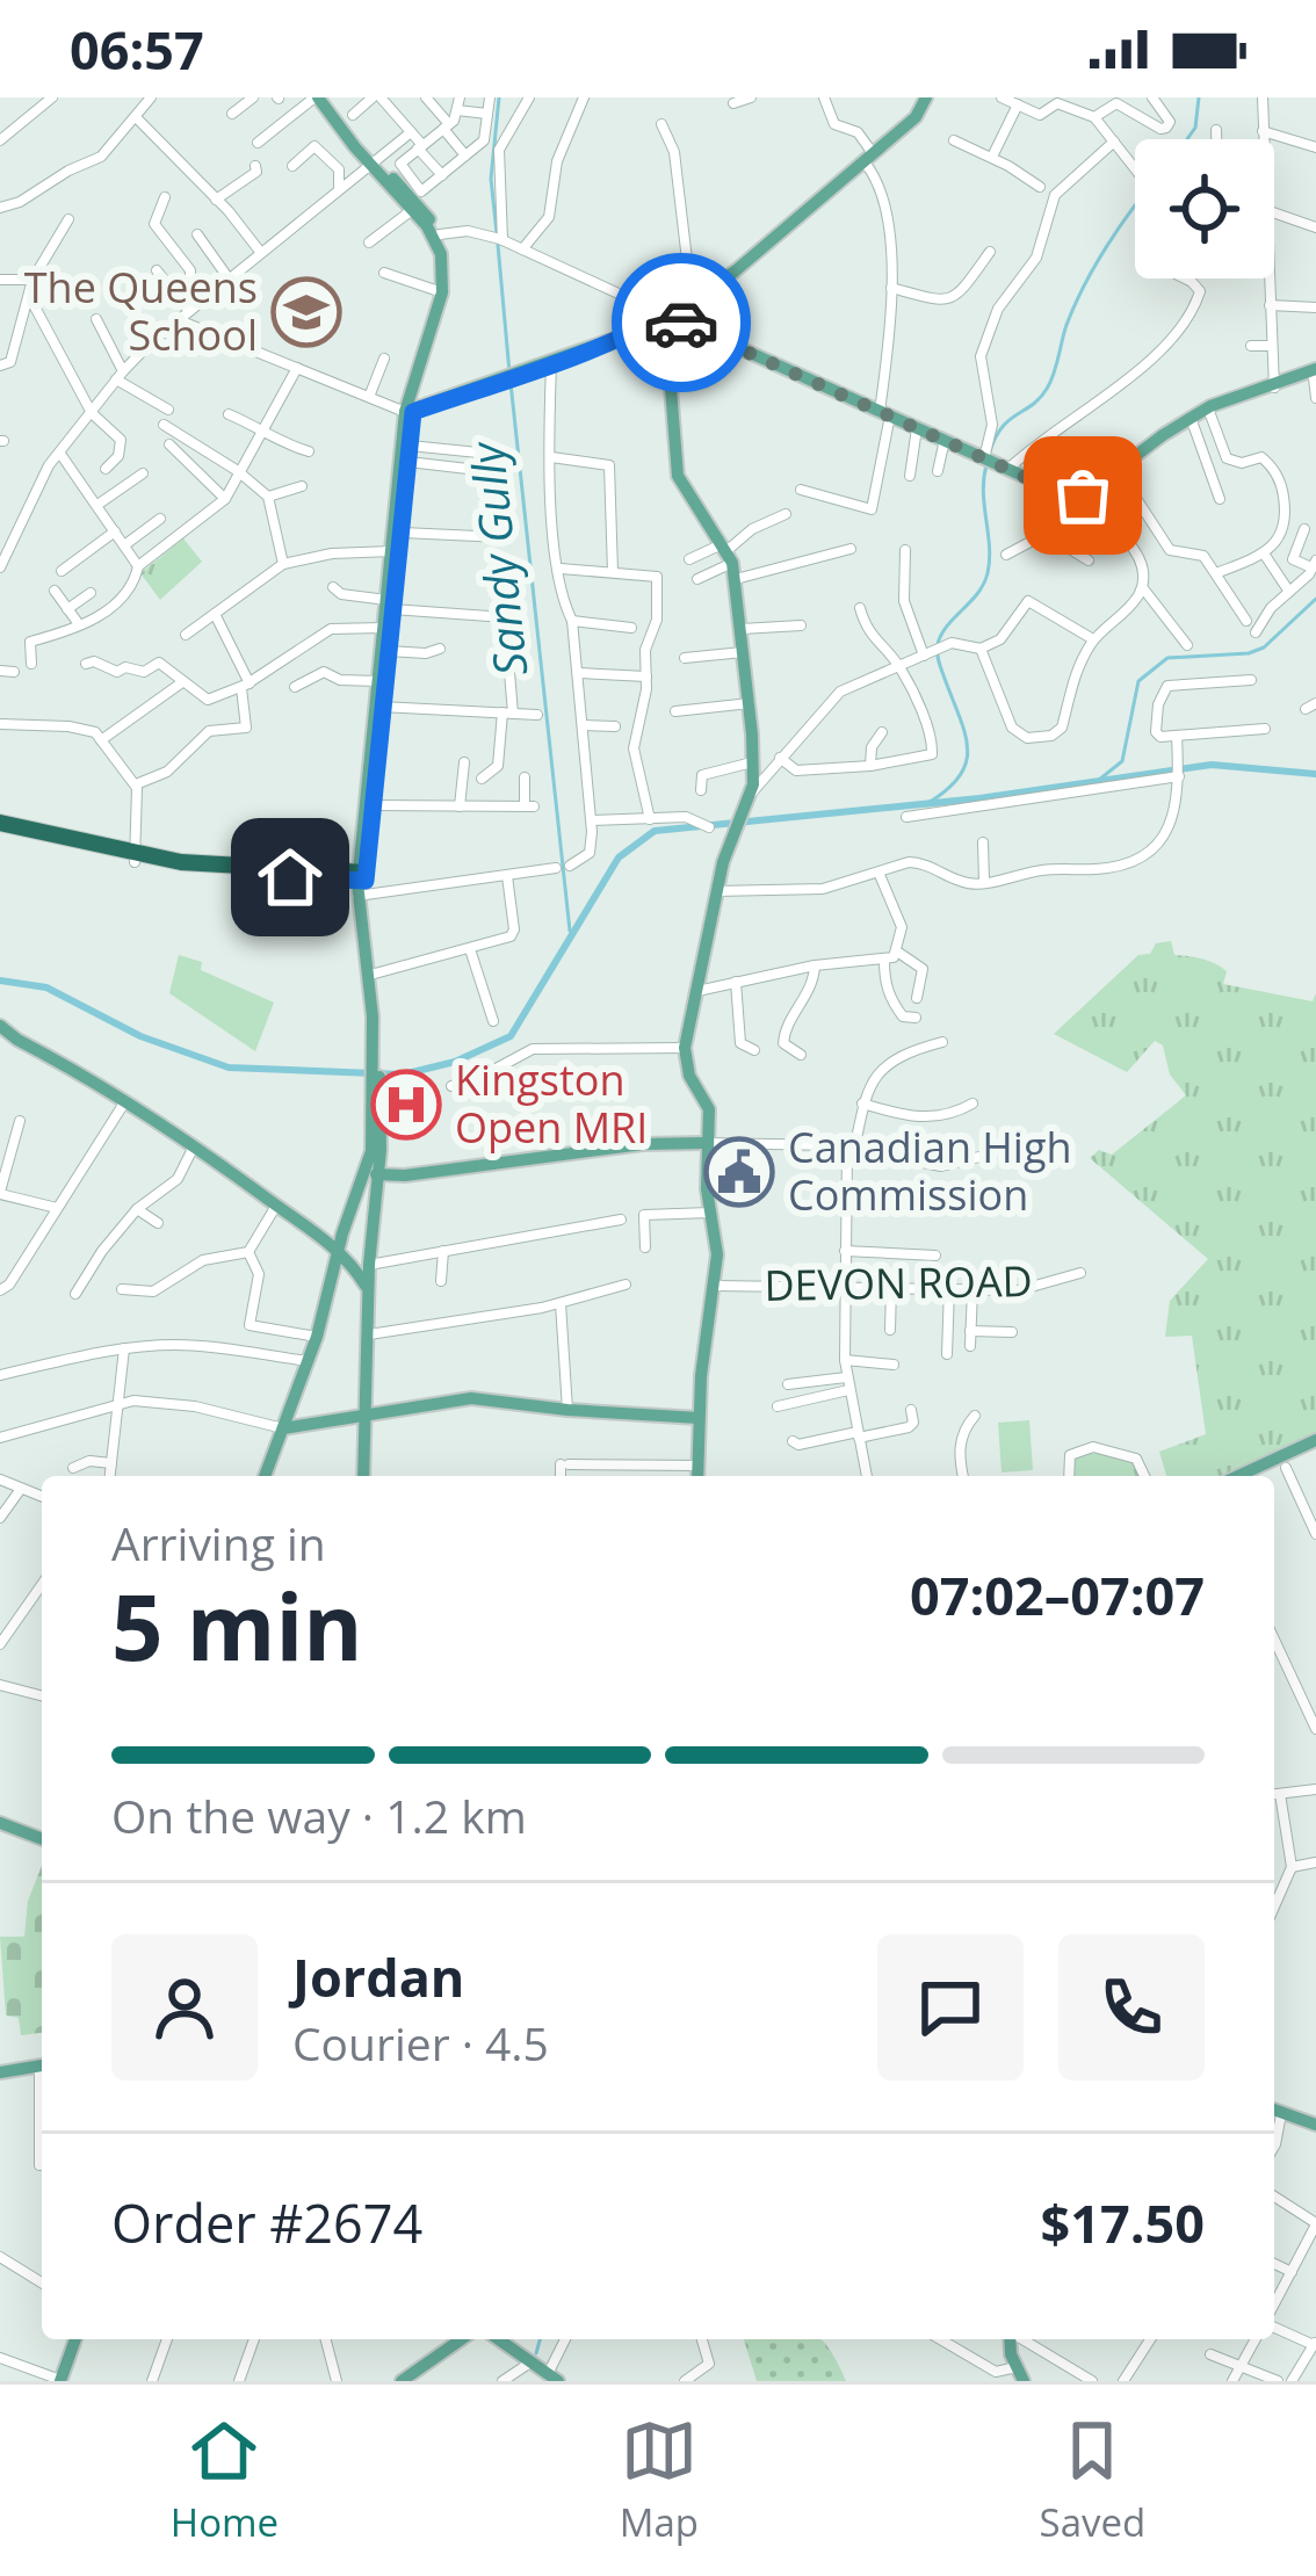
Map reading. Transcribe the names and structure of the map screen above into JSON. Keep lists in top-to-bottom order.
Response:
{
  "streets": {
    "street": ["DEVON ROAD"]
  },
  "water": ["Sandy Gully"],
  "places": {
    "school or university": ["The Queens School"],
    "hospital": ["Kingston Open MRI"],
    "public building": ["Canadian High Commission"]
  },
  "page": {
    "status": "06:57",
    "heading": ["5 min", "Arriving in", "07:02–07:07"],
    "panel": [
      "Jordan",
      "Courier · 4.5",
      "Order #2674",
      "$17.50"
    ],
    "bar": "On the way · 1.2 km",
    "tabs": ["Home", "Map", "Saved"]
  }
}
